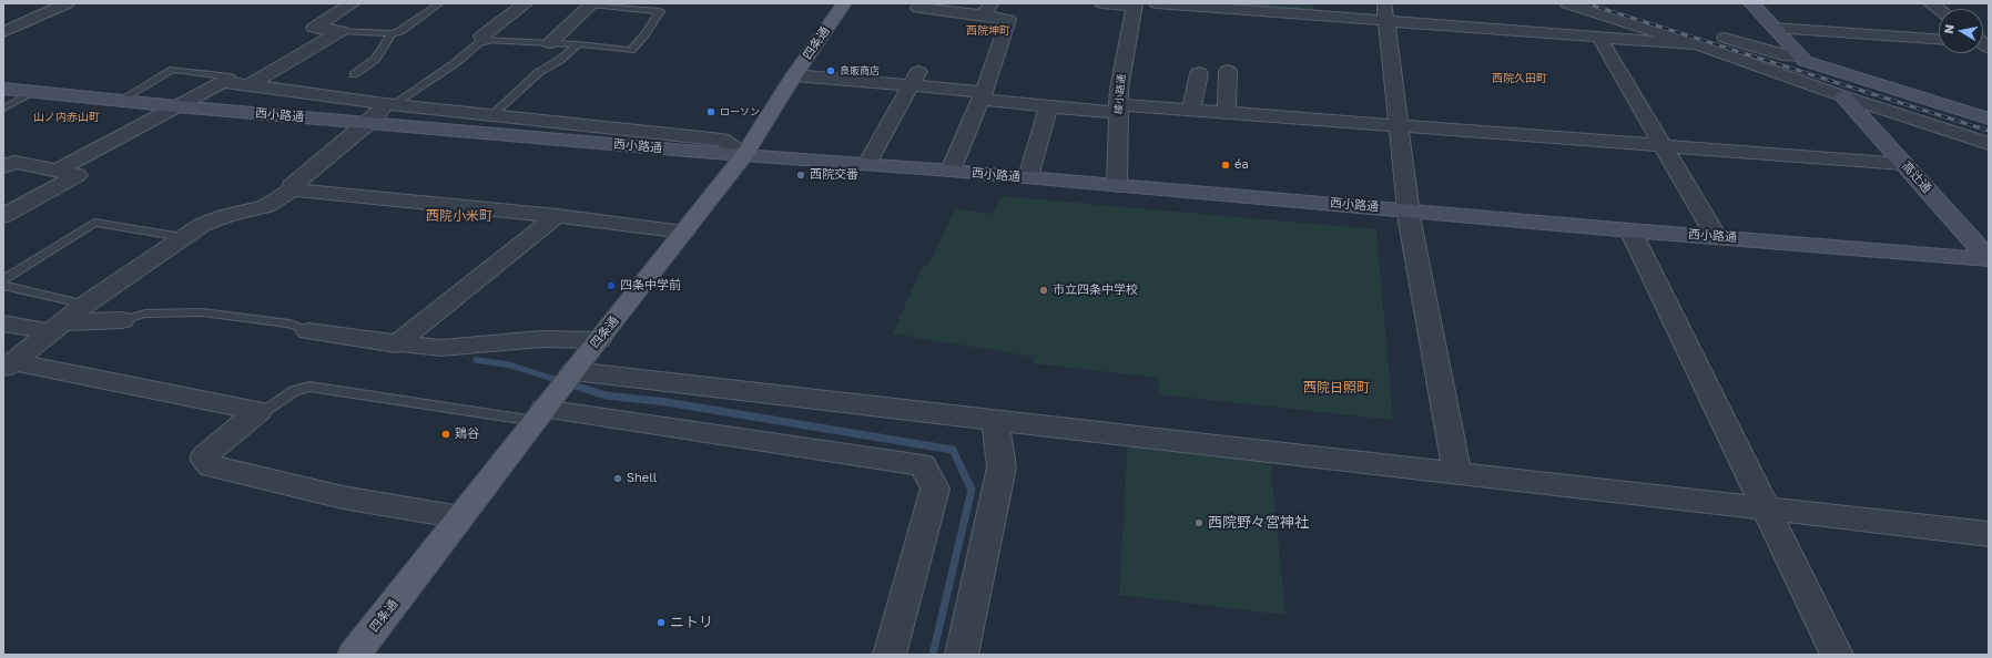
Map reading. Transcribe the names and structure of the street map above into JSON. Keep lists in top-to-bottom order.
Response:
{
  "streets": {
    "main road": ["四条通"],
    "street": ["綾小路通", "西小路通", "高辻通"]
  },
  "crossings": [
    ["四条通", "西小路通"],
    ["綾小路通", "西小路通"],
    ["西小路通", "高辻通"]
  ],
  "districts": [
    "西院坤町",
    "西院久田町",
    "山ノ内赤山町",
    "西院小米町",
    "西院日照町"
  ],
  "places": [
    "良販商店",
    "ローソン",
    "éa",
    "西院交番",
    "四条中学前",
    "市立四条中学校",
    "鶏谷",
    "Shell",
    "西院野々宮神社",
    "ニトリ"
  ],
  "north": "left"
}
